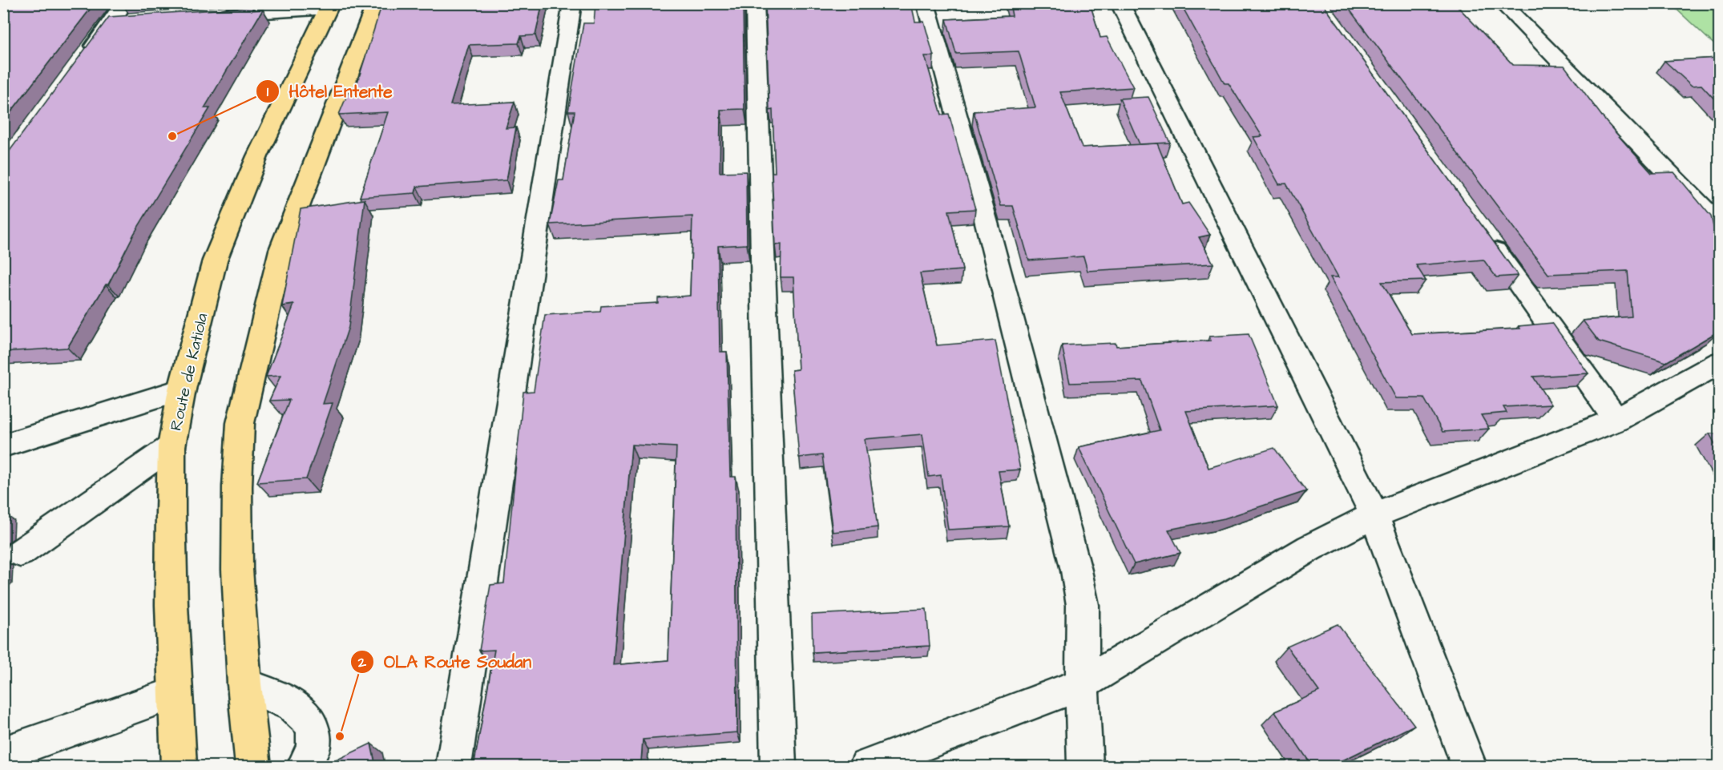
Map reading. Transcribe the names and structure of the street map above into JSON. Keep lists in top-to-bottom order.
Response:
{
  "streets": {
    "highway": ["Route de Katiola"]
  },
  "places": ["Hôtel Entente", "OLA Route Soudan"]
}
